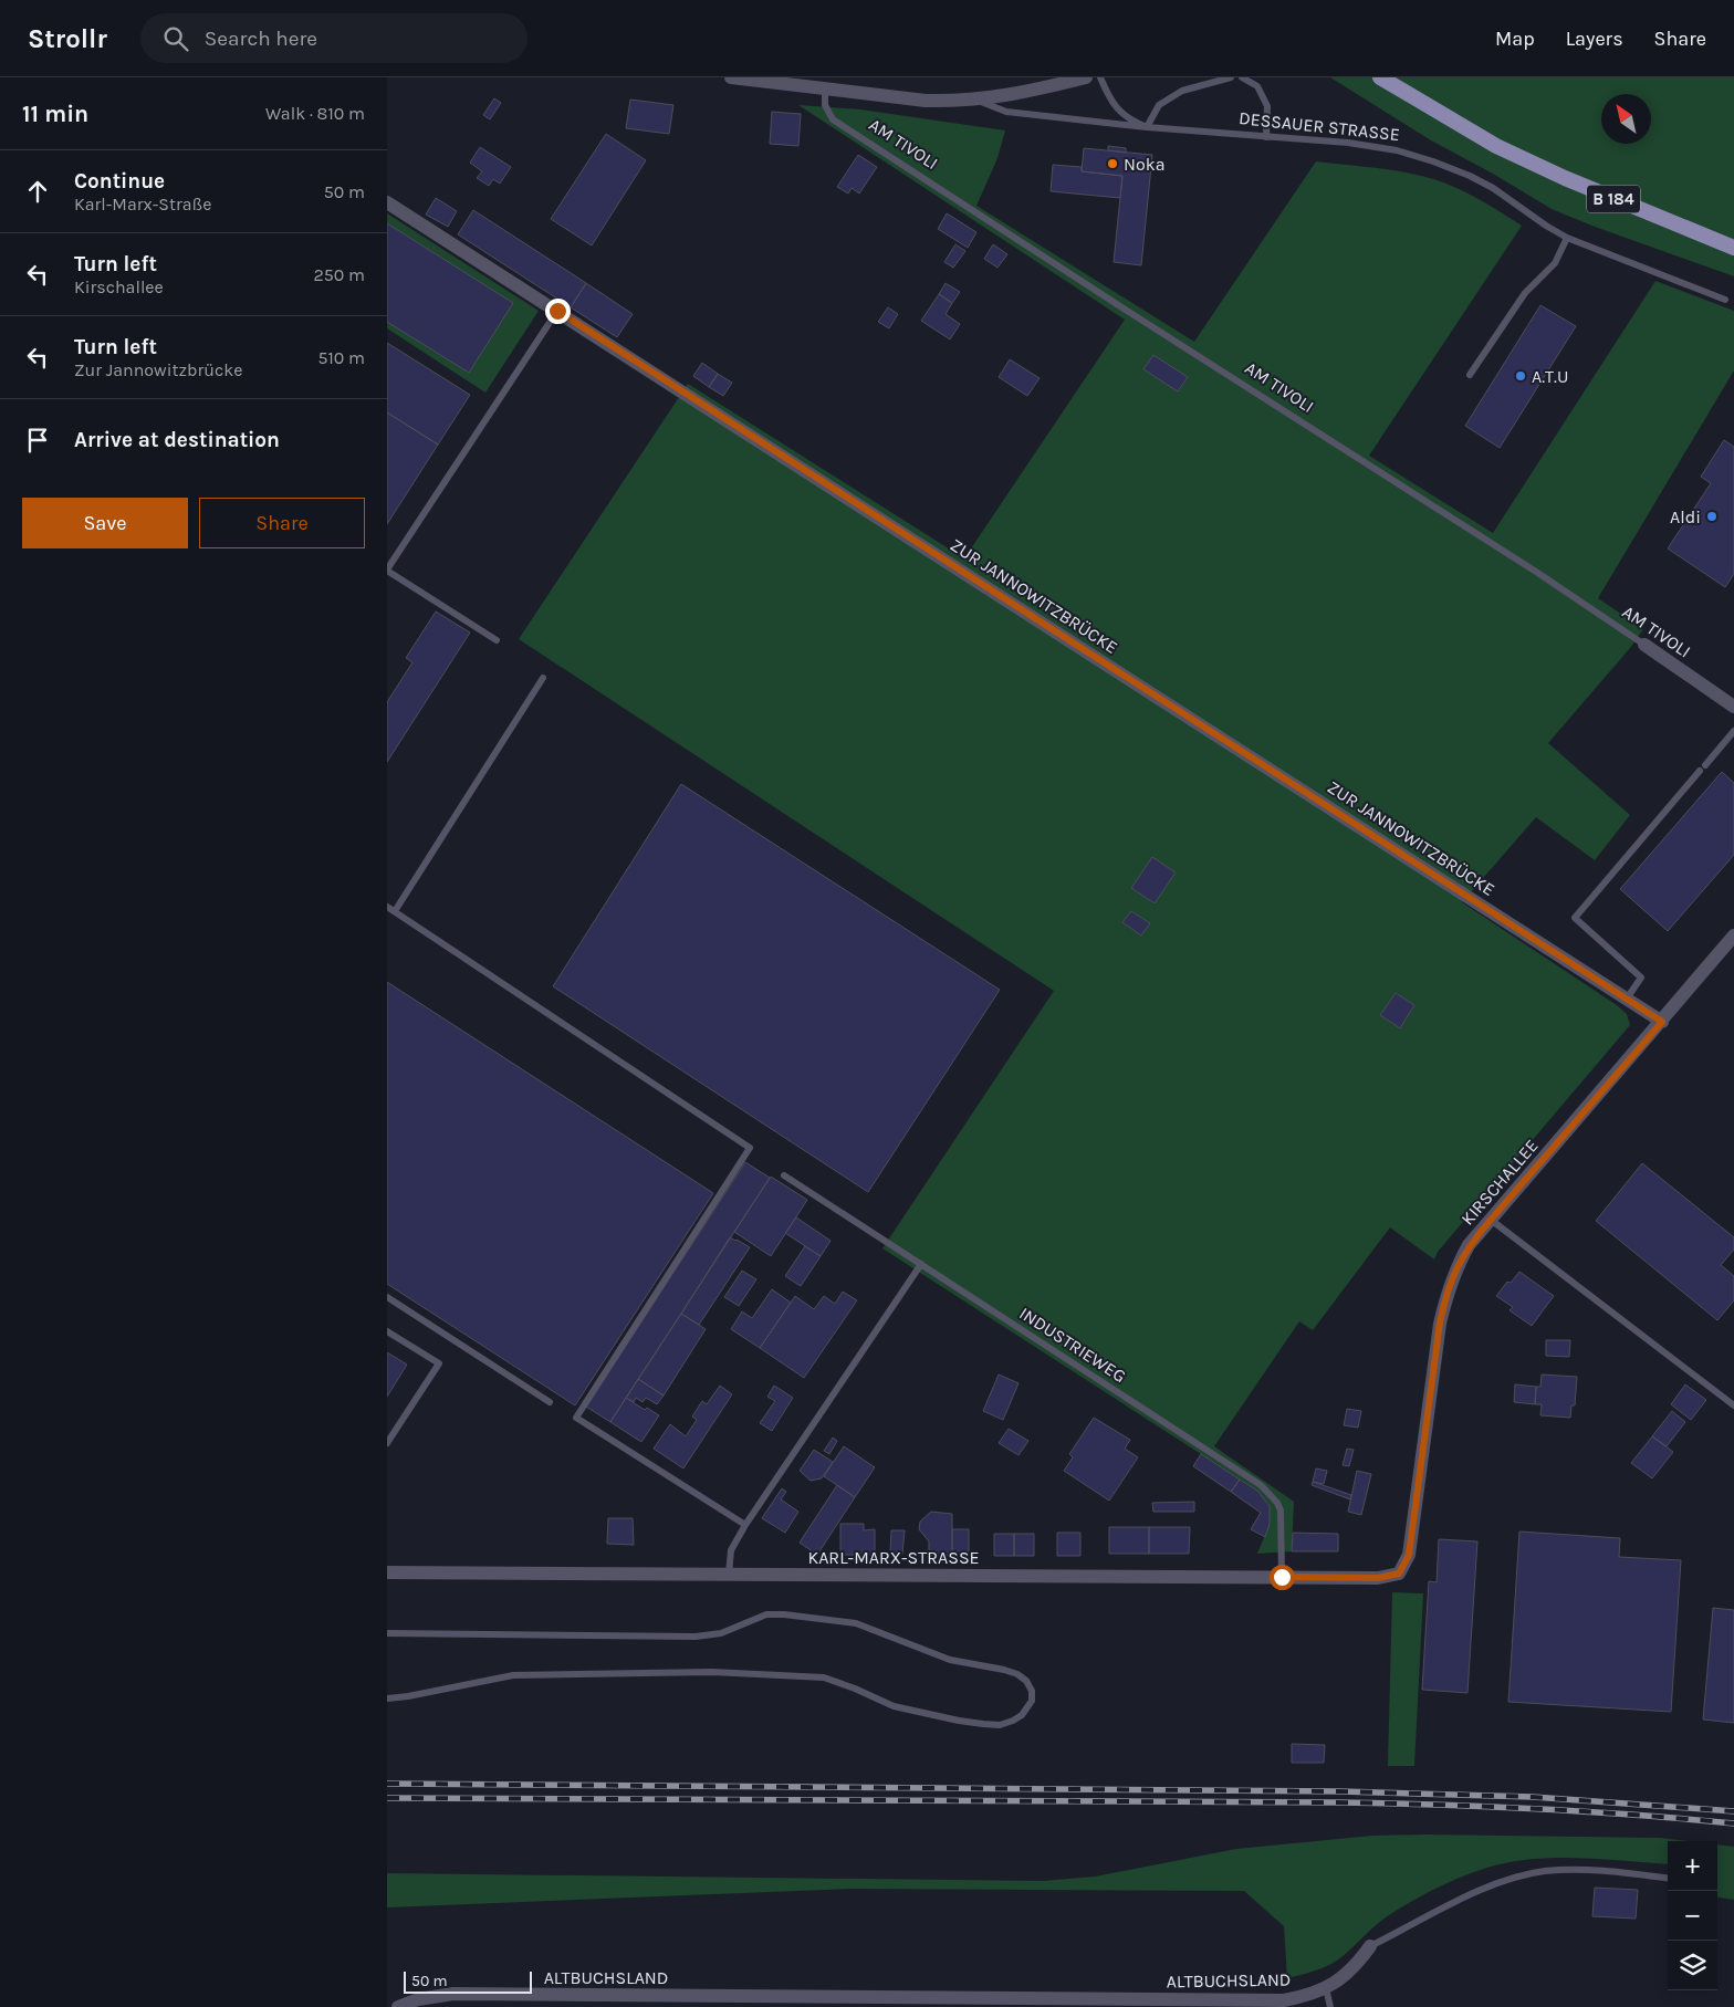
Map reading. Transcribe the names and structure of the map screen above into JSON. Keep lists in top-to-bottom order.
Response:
{
  "streets": {
    "main road": ["B 184"],
    "street": [
      "AM TIVOLI",
      "ZUR JANNOWITZBRÜCKE",
      "KIRSCHALLEE",
      "KARL-MARX-STRASSE",
      "ALTBUCHSLAND"
    ],
    "lane": ["DESSAUER STRASSE", "INDUSTRIEWEG"]
  },
  "crossings": [
    ["ZUR JANNOWITZBRÜCKE", "KIRSCHALLEE"],
    ["KIRSCHALLEE", "KARL-MARX-STRASSE"],
    ["INDUSTRIEWEG", "KARL-MARX-STRASSE"]
  ],
  "places": ["Noka", "A.T.U", "Aldi"],
  "scale_bar": "50 m",
  "north": "top left",
  "page": {
    "header": "Strollr",
    "search": "Search here",
    "nav": ["Map", "Layers", "Share"],
    "heading": ["11 min", "Walk · 810 m"],
    "list": [
      ["Continue", "Karl-Marx-Straße", "50 m"],
      ["Turn left", "Kirschallee", "250 m"],
      ["Turn left", "Zur Jannowitzbrücke", "510 m"],
      "Arrive at destination"
    ],
    "buttons": ["Save", "Share"],
    "map_buttons": ["+", "−"],
    "scale": "50 m"
  }
}
